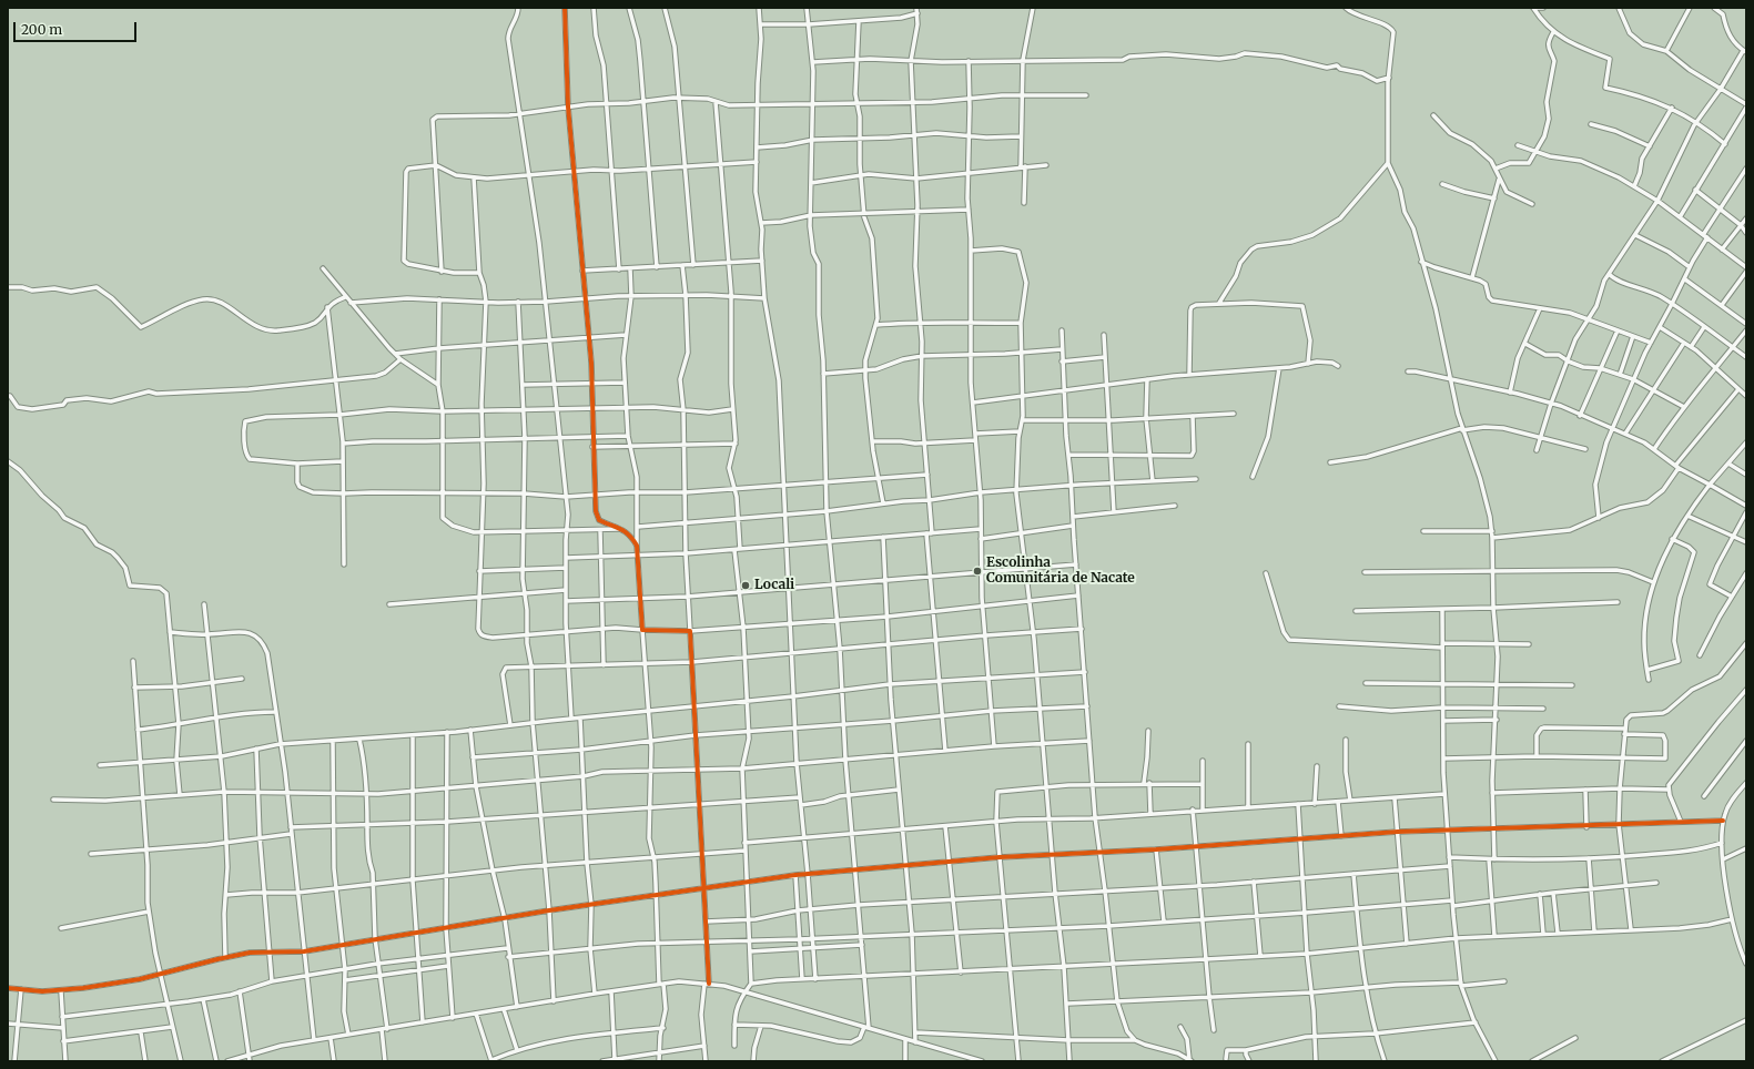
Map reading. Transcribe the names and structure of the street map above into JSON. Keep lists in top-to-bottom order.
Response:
{
  "places": ["Escolinha Comunitária de Nacate", "Locali"],
  "scale_bar": "200 m"
}
